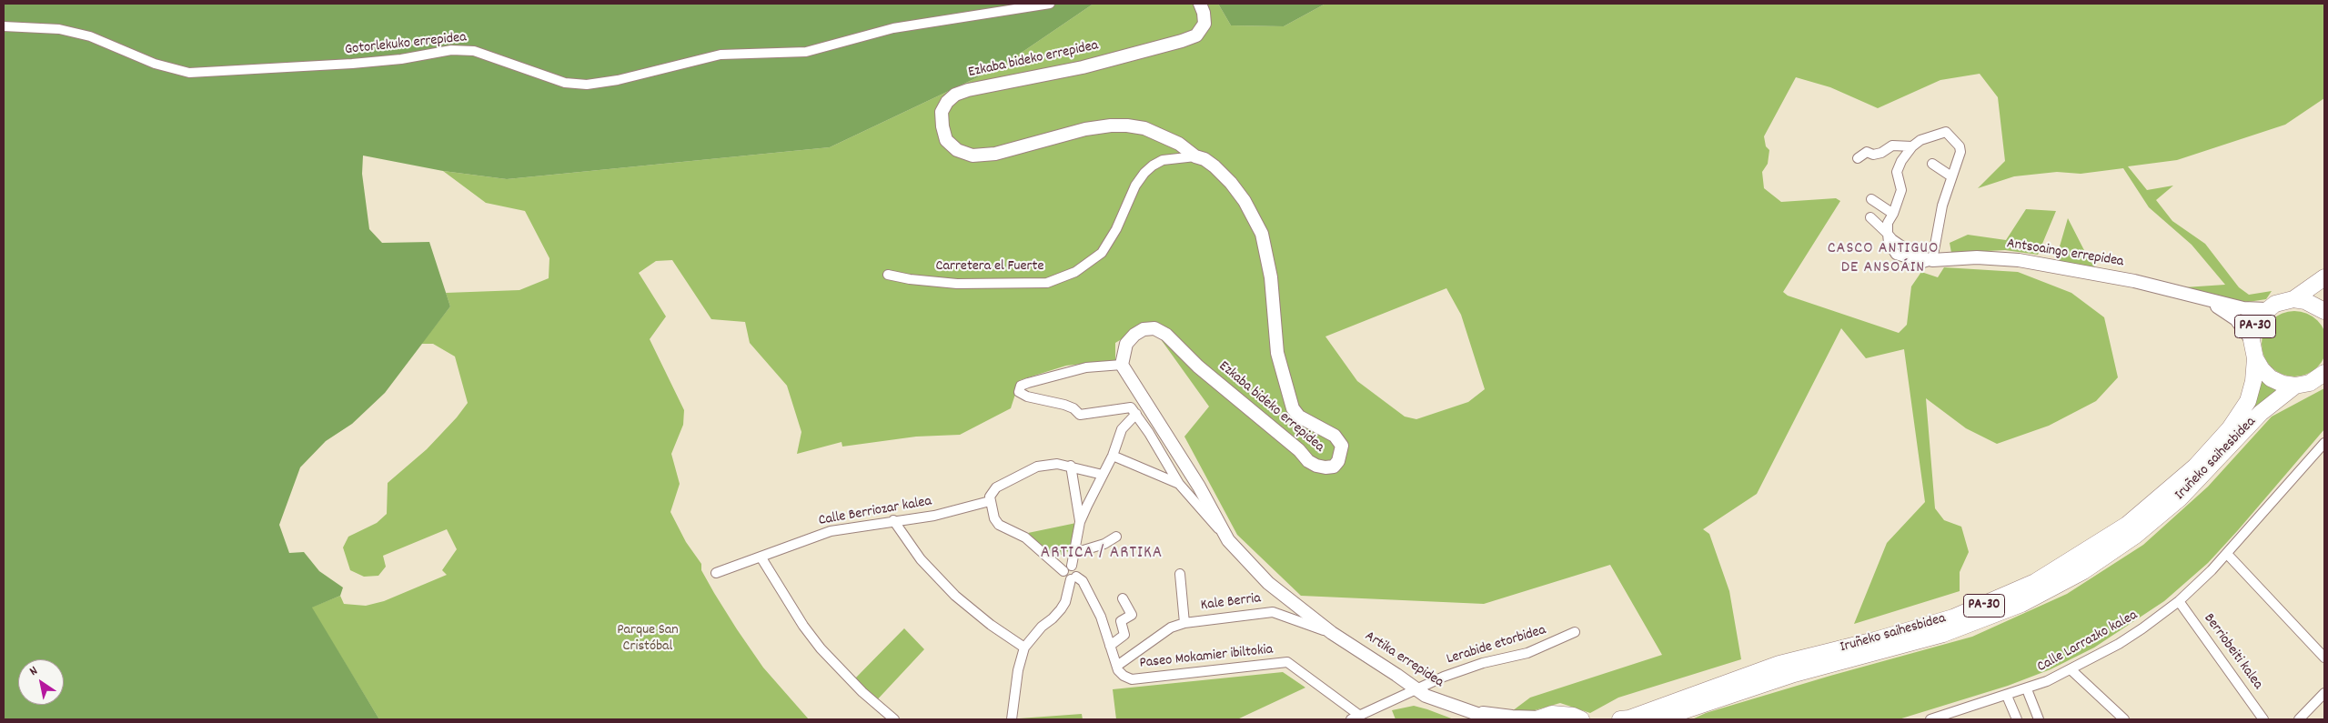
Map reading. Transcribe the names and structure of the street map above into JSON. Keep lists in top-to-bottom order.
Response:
{
  "streets": {
    "highway": ["PA-30", "Iruñeko saihesbidea"],
    "street": [
      "Gotorlekuko errepidea",
      "Ezkaba bideko errepidea",
      "Antsoaingo errepidea",
      "Carretera el Fuerte",
      "Calle Berriozar kalea",
      "Kale Berria",
      "Calle Larrazko kalea",
      "Lerabide etorbidea",
      "Berriobeiti kalea",
      "Paseo Mokamier ibiltokia",
      "Artika errepidea"
    ]
  },
  "crossings": [
    ["Ezkaba bideko errepidea", "Carretera el Fuerte"],
    ["Antsoaingo errepidea", "PA-30"],
    ["PA-30", "Iruñeko saihesbidea"],
    ["Kale Berria", "Paseo Mokamier ibiltokia"],
    ["Kale Berria", "Artika errepidea"],
    ["Calle Larrazko kalea", "Berriobeiti kalea"],
    ["Lerabide etorbidea", "Paseo Mokamier ibiltokia"],
    ["Lerabide etorbidea", "Artika errepidea"]
  ],
  "districts": ["CASCO ANTIGUO DE ANSOÁIN", "ARTICA / ARTIKA"],
  "parks": ["Parque San Cristóbal"],
  "north": "top left"
}
